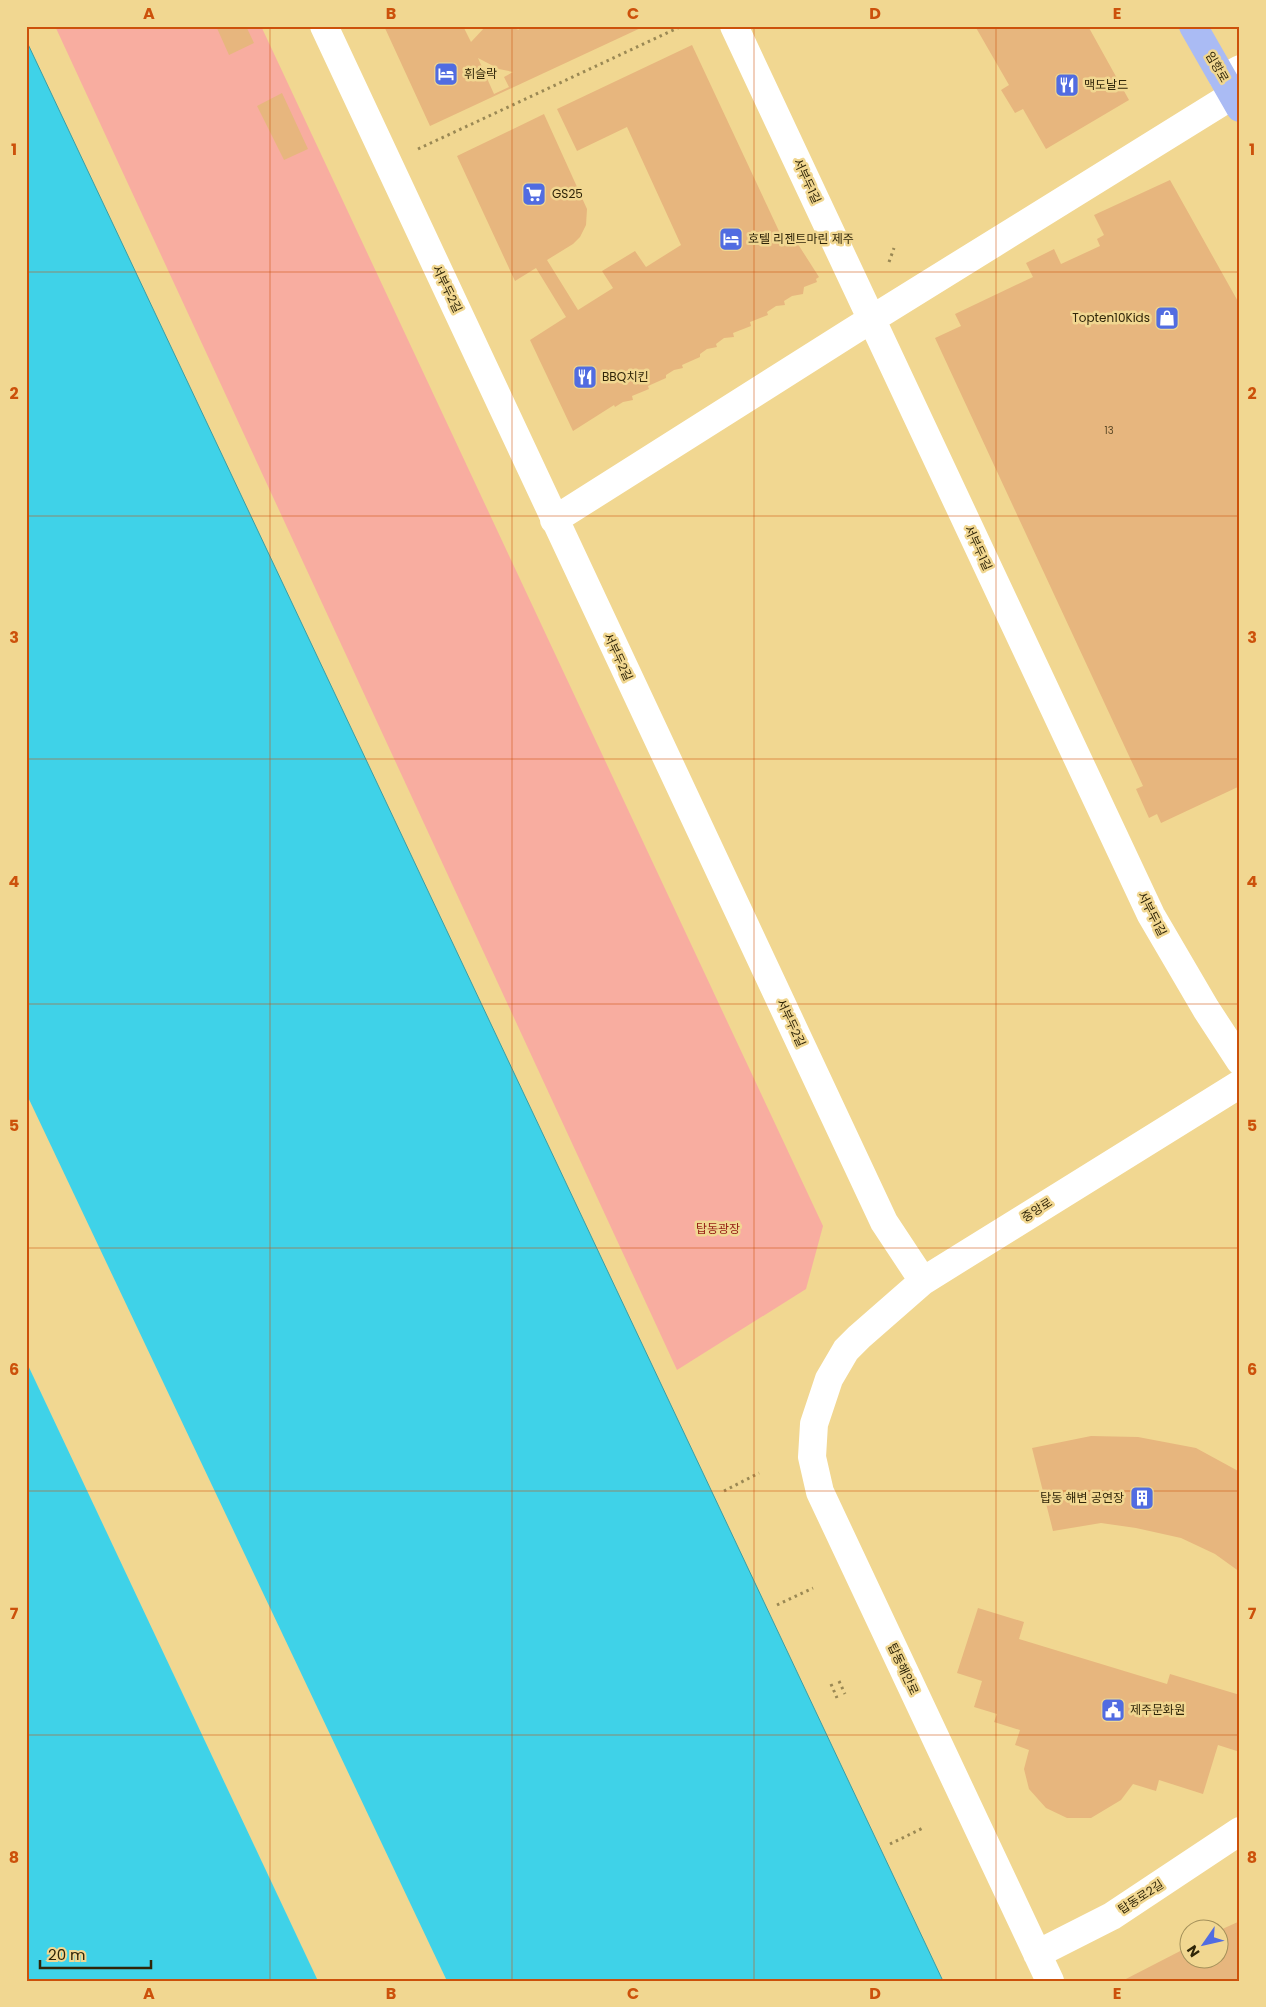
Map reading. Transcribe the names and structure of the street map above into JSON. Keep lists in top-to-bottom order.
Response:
{
  "streets": {
    "main road": ["임항로"],
    "street": [
      "서부두1길",
      "서부두2길",
      "중앙로",
      "탑동해안로",
      "탑동로2길"
    ]
  },
  "crossings": [
    ["서부두2길", "중앙로"],
    ["중앙로", "탑동해안로"],
    ["탑동해안로", "탑동로2길"]
  ],
  "parks": ["탑동광장"],
  "places": {
    "hotel": ["휘슬락", "호텔 리젠트마린 제주"],
    "restaurant": ["맥도날드", "BBQ치킨"],
    "supermarket": ["GS25"],
    "shop": ["Topten10Kids"],
    "building": ["탑동 해변 공연장"],
    "public building": ["제주문화원"]
  },
  "house_numbers": ["13"],
  "scale_bar": "20 m",
  "north": "bottom left",
  "grid": {
    "columns": [
      "A",
      "B",
      "C",
      "D",
      "E"
    ],
    "rows": [
      "1",
      "2",
      "3",
      "4",
      "5",
      "6",
      "7",
      "8"
    ]
  }
}
